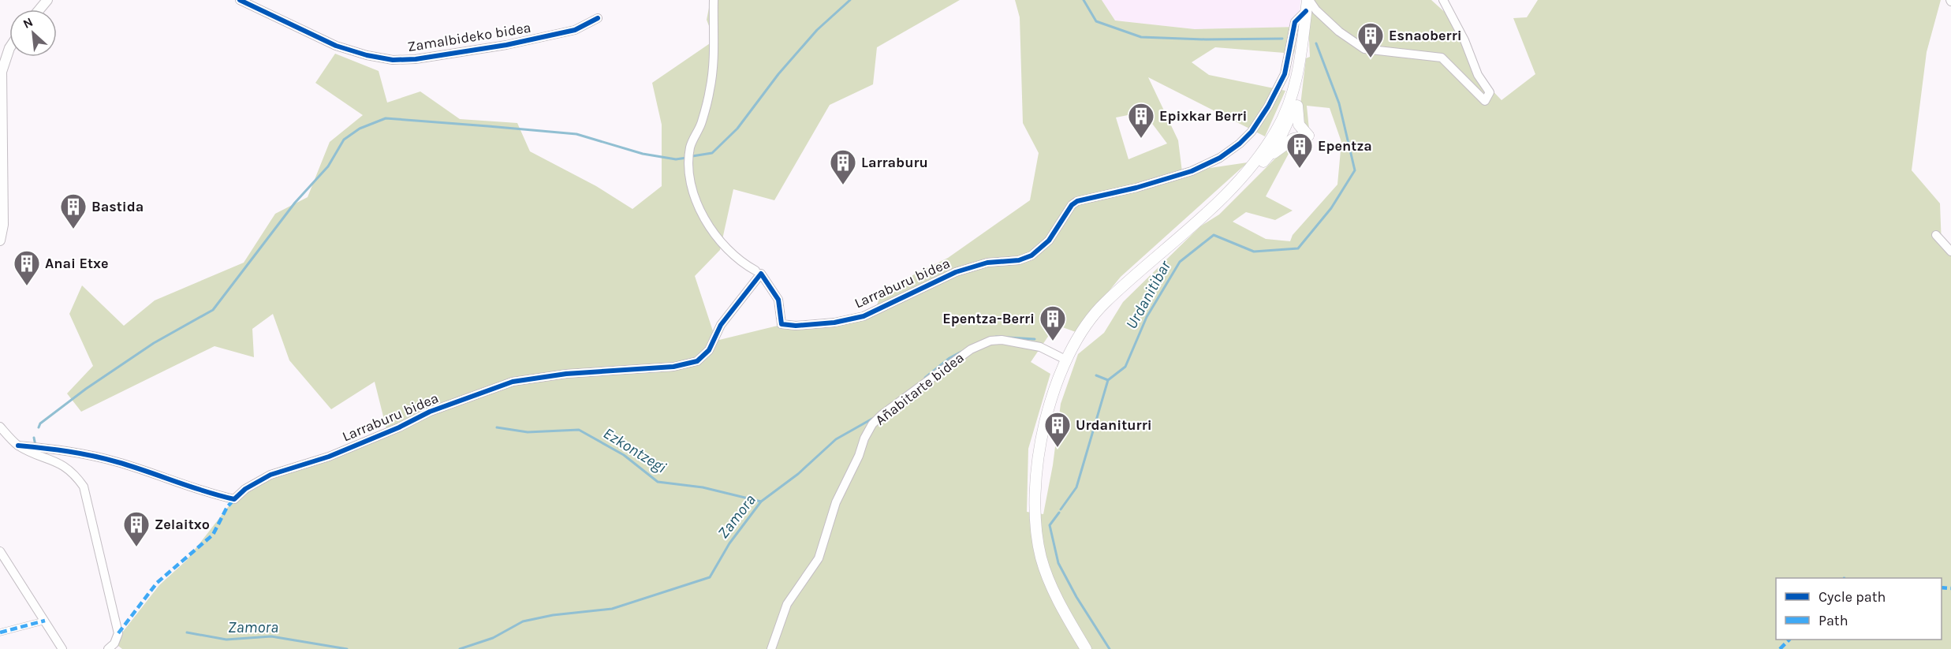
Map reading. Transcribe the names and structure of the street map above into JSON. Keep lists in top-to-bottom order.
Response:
{
  "streets": {
    "street": ["Zamalbideko bidea", "Larraburu bidea", "Añabitarte bidea"]
  },
  "water": ["Urdanitibar", "Ezkontzegi", "Zamora"],
  "places": {
    "building": [
      "Esnaoberri",
      "Epixkar Berri",
      "Epentza",
      "Larraburu",
      "Bastida",
      "Anai Etxe",
      "Epentza-Berri",
      "Urdaniturri",
      "Zelaitxo"
    ]
  },
  "legend": ["Cycle path", "Path"],
  "north": "top left"
}
